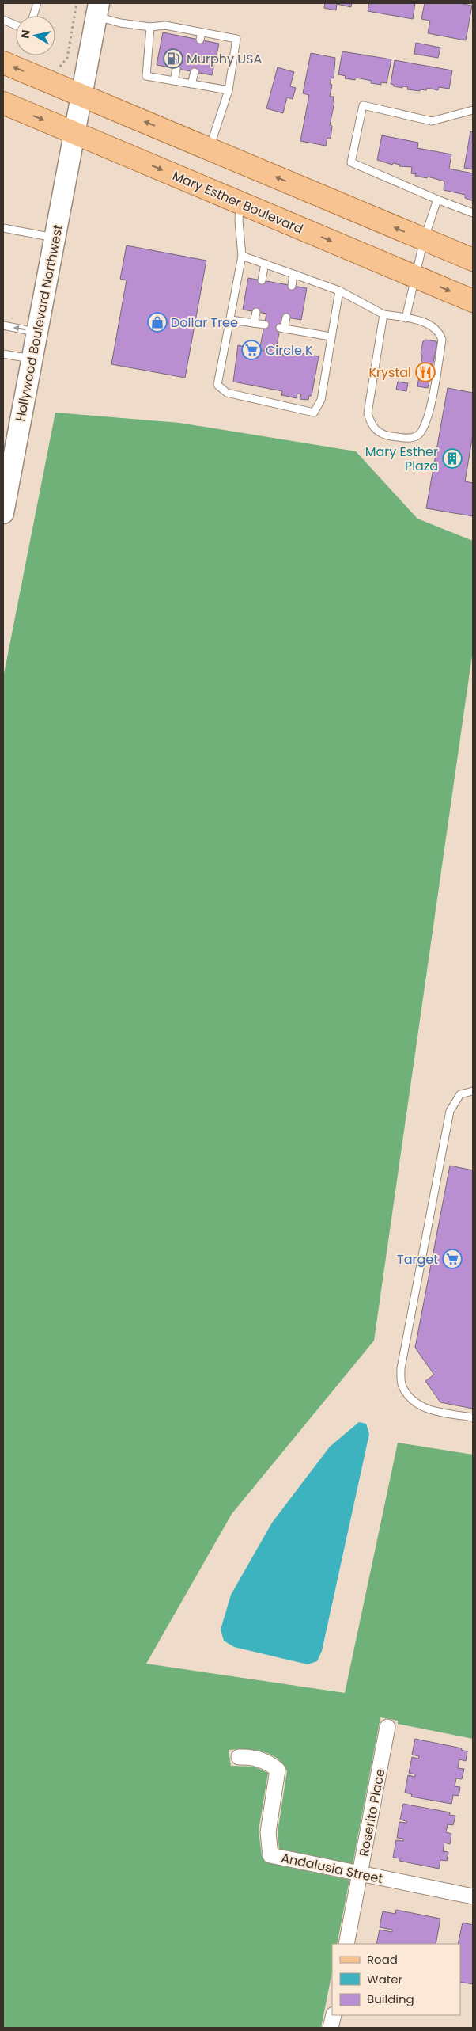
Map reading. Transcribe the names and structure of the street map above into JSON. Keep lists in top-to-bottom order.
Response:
{
  "streets": {
    "main road": ["Mary Esther Boulevard"],
    "street": ["Hollywood Boulevard Northwest", "Roserito Place", "Andalusia Street"]
  },
  "crossings": [
    ["Mary Esther Boulevard", "Hollywood Boulevard Northwest"],
    ["Roserito Place", "Andalusia Street"]
  ],
  "places": {
    "fuel station": ["Murphy USA"],
    "shop": ["Dollar Tree"],
    "supermarket": ["Circle K", "Target"],
    "restaurant": ["Krystal"],
    "building": ["Mary Esther Plaza"]
  },
  "legend": ["Road", "Water", "Building"],
  "north": "left"
}
